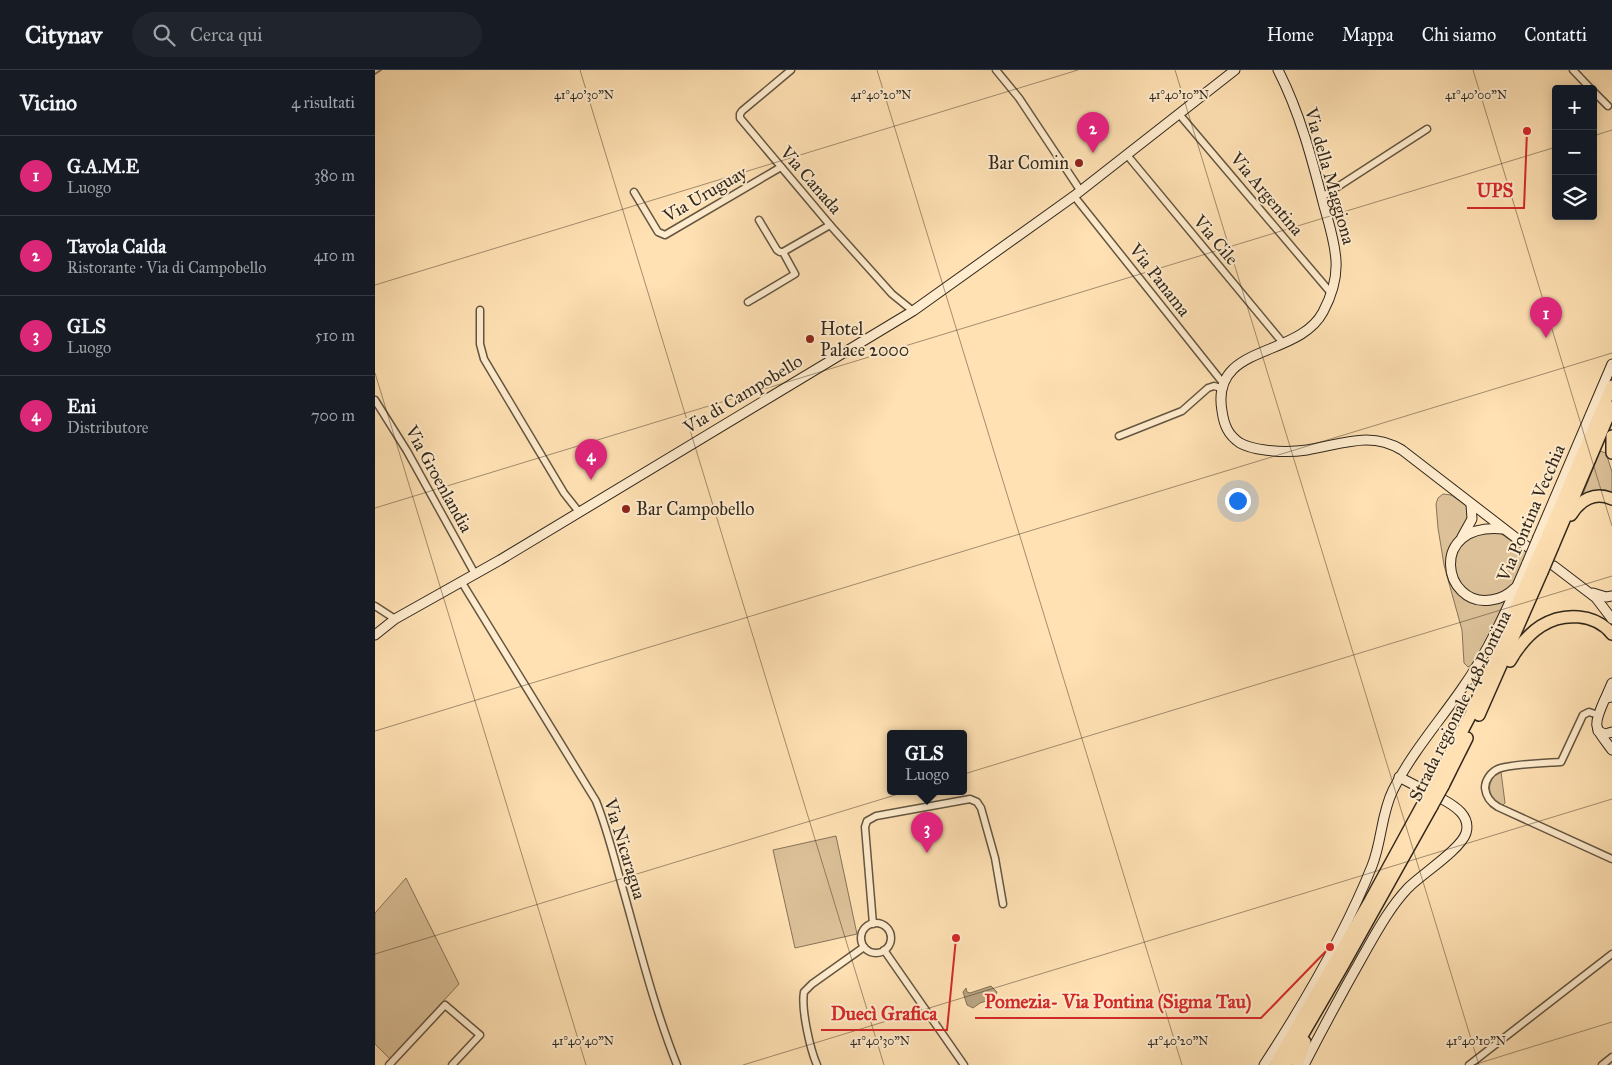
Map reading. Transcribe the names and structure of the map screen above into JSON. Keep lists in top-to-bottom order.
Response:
{
  "streets": {
    "highway": ["Strada regionale 148 Pontina"],
    "street": [
      "Via della Maggiona",
      "Via Canada",
      "Via Uruguay",
      "Via Argentina",
      "Via Cile",
      "Via Panama",
      "Via di Campobello",
      "Via Groenlandia",
      "Via Pontina Vecchia",
      "Via Nicaragua"
    ]
  },
  "crossings": [
    ["Via della Maggiona", "Via Argentina"],
    ["Via della Maggiona", "Via Cile"],
    ["Via della Maggiona", "Via Panama"],
    ["Via Canada", "Via Uruguay"],
    ["Via Canada", "Via di Campobello"],
    ["Via Argentina", "Via di Campobello"],
    ["Via Cile", "Via di Campobello"],
    ["Via Panama", "Via di Campobello"],
    ["Via di Campobello", "Via Groenlandia"],
    ["Via di Campobello", "Via Nicaragua"],
    ["Via Pontina Vecchia", "Strada regionale 148 Pontina"]
  ],
  "places": [
    "UPS",
    "Bar Comin",
    "Hotel Palace 2000",
    "Bar Campobello",
    "Duecì Grafica",
    "Pomezia- Via Pontina (Sigma Tau)"
  ],
  "page": {
    "header": "Citynav",
    "search": "Cerca qui",
    "nav": [
      "Home",
      "Mappa",
      "Chi siamo",
      "Contatti"
    ],
    "heading": ["Vicino", "4 risultati"],
    "map_buttons": ["+", "−"],
    "pins": [
      "2",
      "1",
      "4",
      "3"
    ],
    "list": [
      {
        "mark": "1",
        "name": "G.A.M.E",
        "note": "Luogo",
        "value": "380 m"
      },
      {
        "mark": "2",
        "name": "Tavola Calda",
        "note": "Ristorante · Via di Campobello",
        "value": "410 m"
      },
      {
        "mark": "3",
        "name": "GLS",
        "note": "Luogo",
        "value": "510 m"
      },
      {
        "mark": "4",
        "name": "Eni",
        "note": "Distributore",
        "value": "700 m"
      }
    ],
    "popup": ["GLS", "Luogo"]
  },
  "coordinates": [
    "41°40'00\"N",
    "41°40'30\"N",
    "41°40'20\"N",
    "41°40'10\"N",
    "41°40'40\"N"
  ]
}
